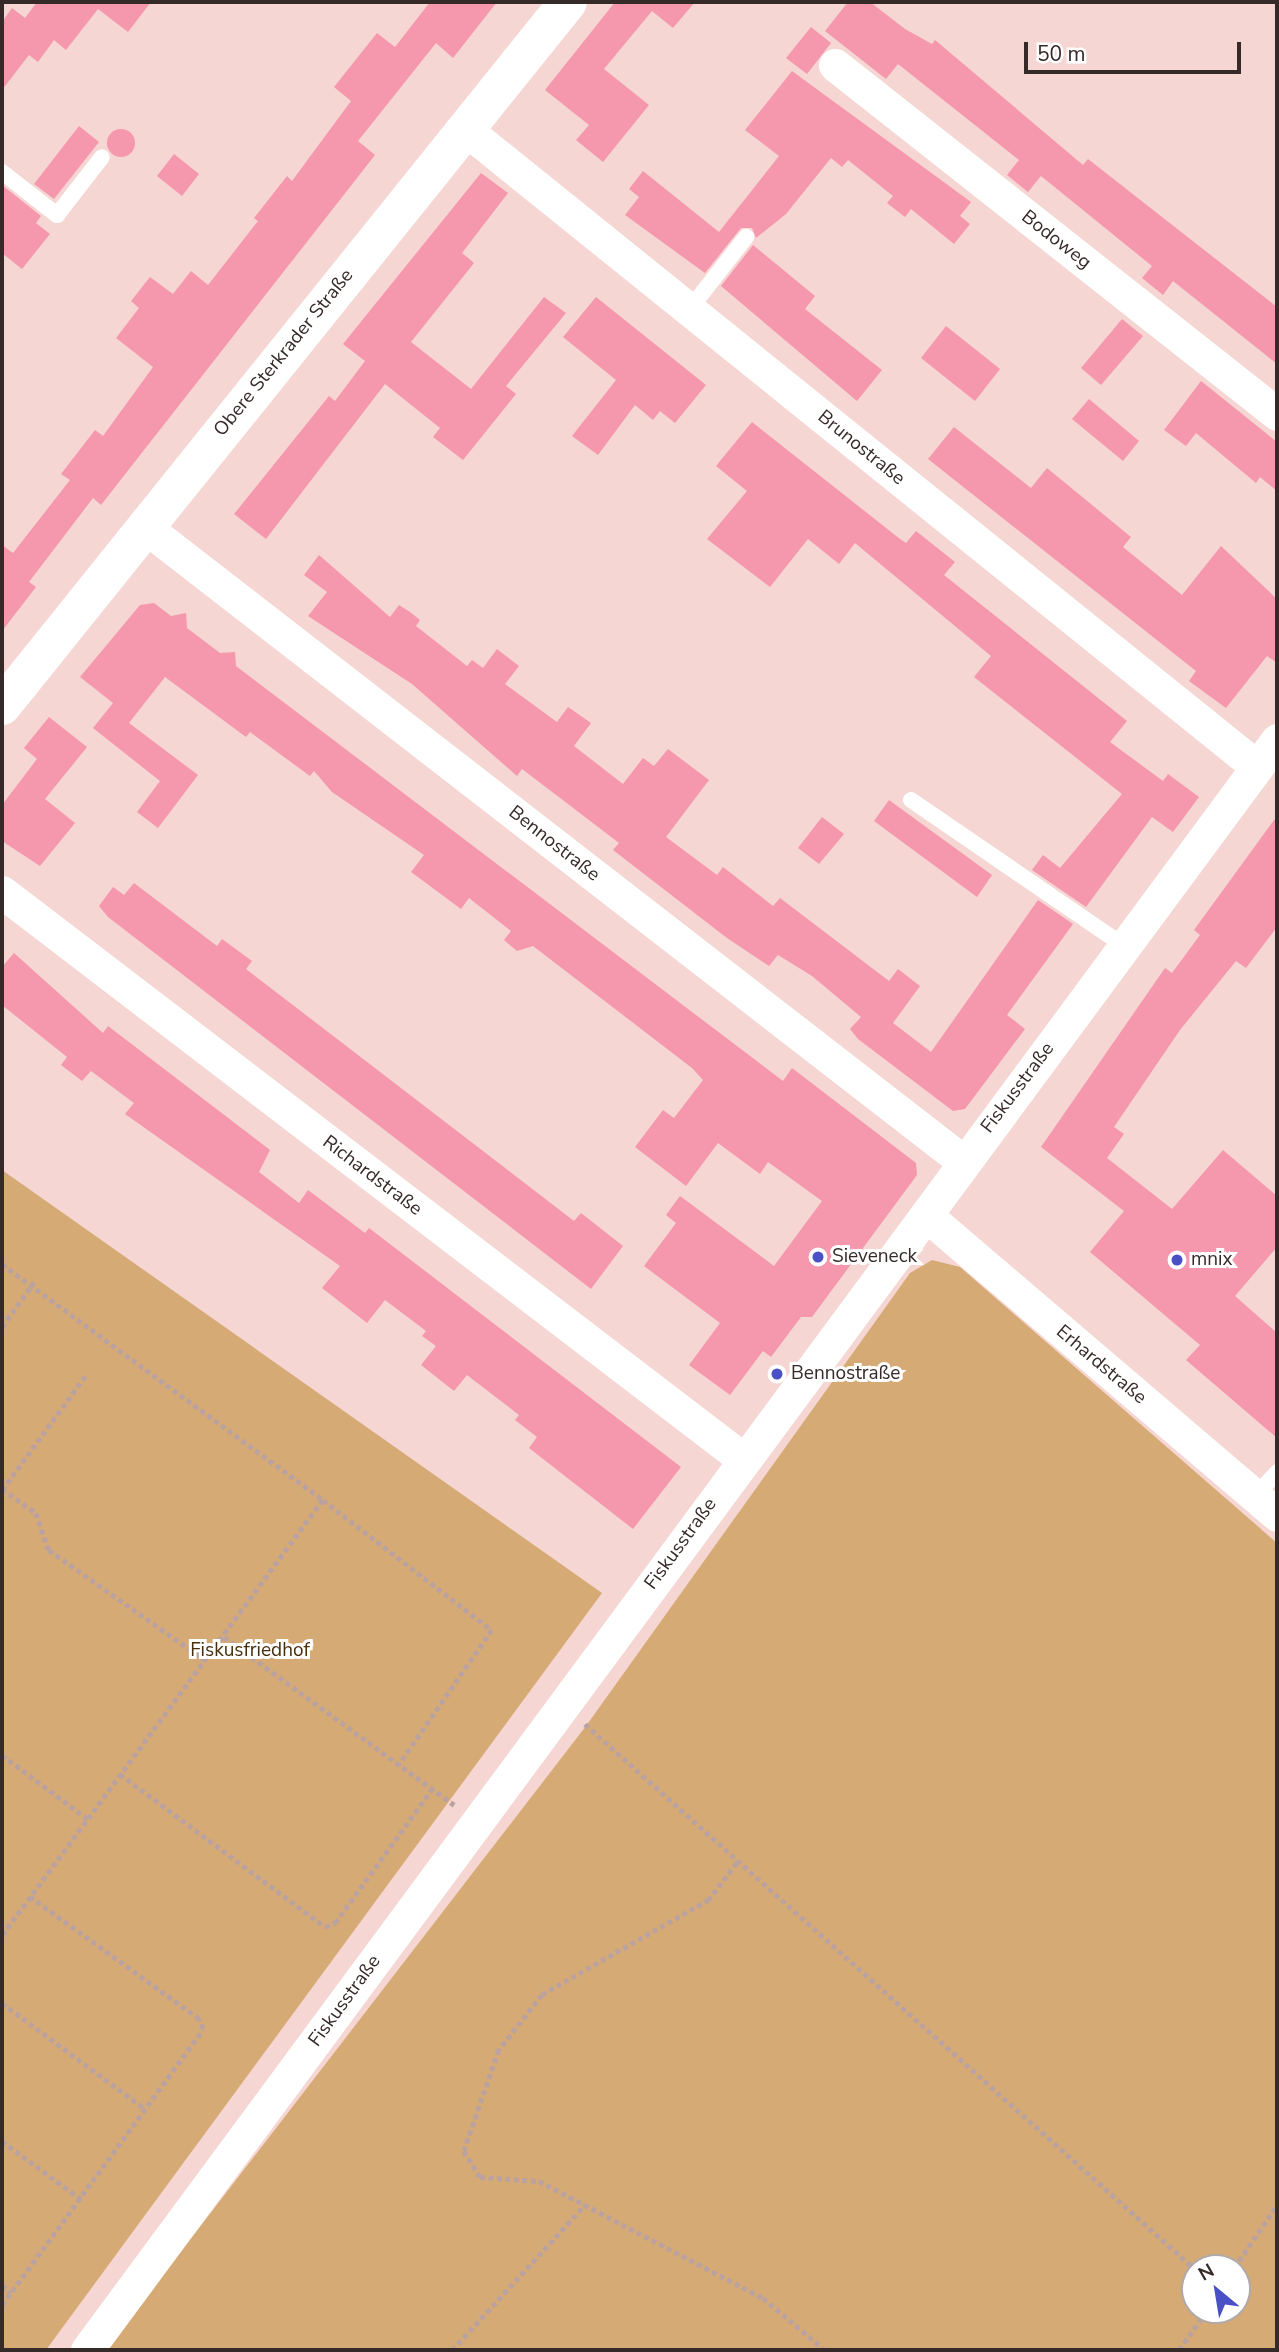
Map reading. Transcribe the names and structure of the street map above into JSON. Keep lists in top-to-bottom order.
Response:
{
  "streets": {
    "street": [
      "Bodoweg",
      "Obere Sterkrader Straße",
      "Brunostraße",
      "Bennostraße",
      "Fiskusstraße",
      "Richardstraße",
      "Erhardstraße"
    ]
  },
  "crossings": [
    ["Obere Sterkrader Straße", "Brunostraße"],
    ["Obere Sterkrader Straße", "Bennostraße"],
    ["Brunostraße", "Fiskusstraße"],
    ["Bennostraße", "Fiskusstraße"],
    ["Fiskusstraße", "Richardstraße"],
    ["Fiskusstraße", "Erhardstraße"]
  ],
  "parks": ["Fiskusfriedhof"],
  "places": ["Sieveneck", "mnix", "Bennostraße"],
  "scale_bar": "50 m",
  "north": "top left"
}
